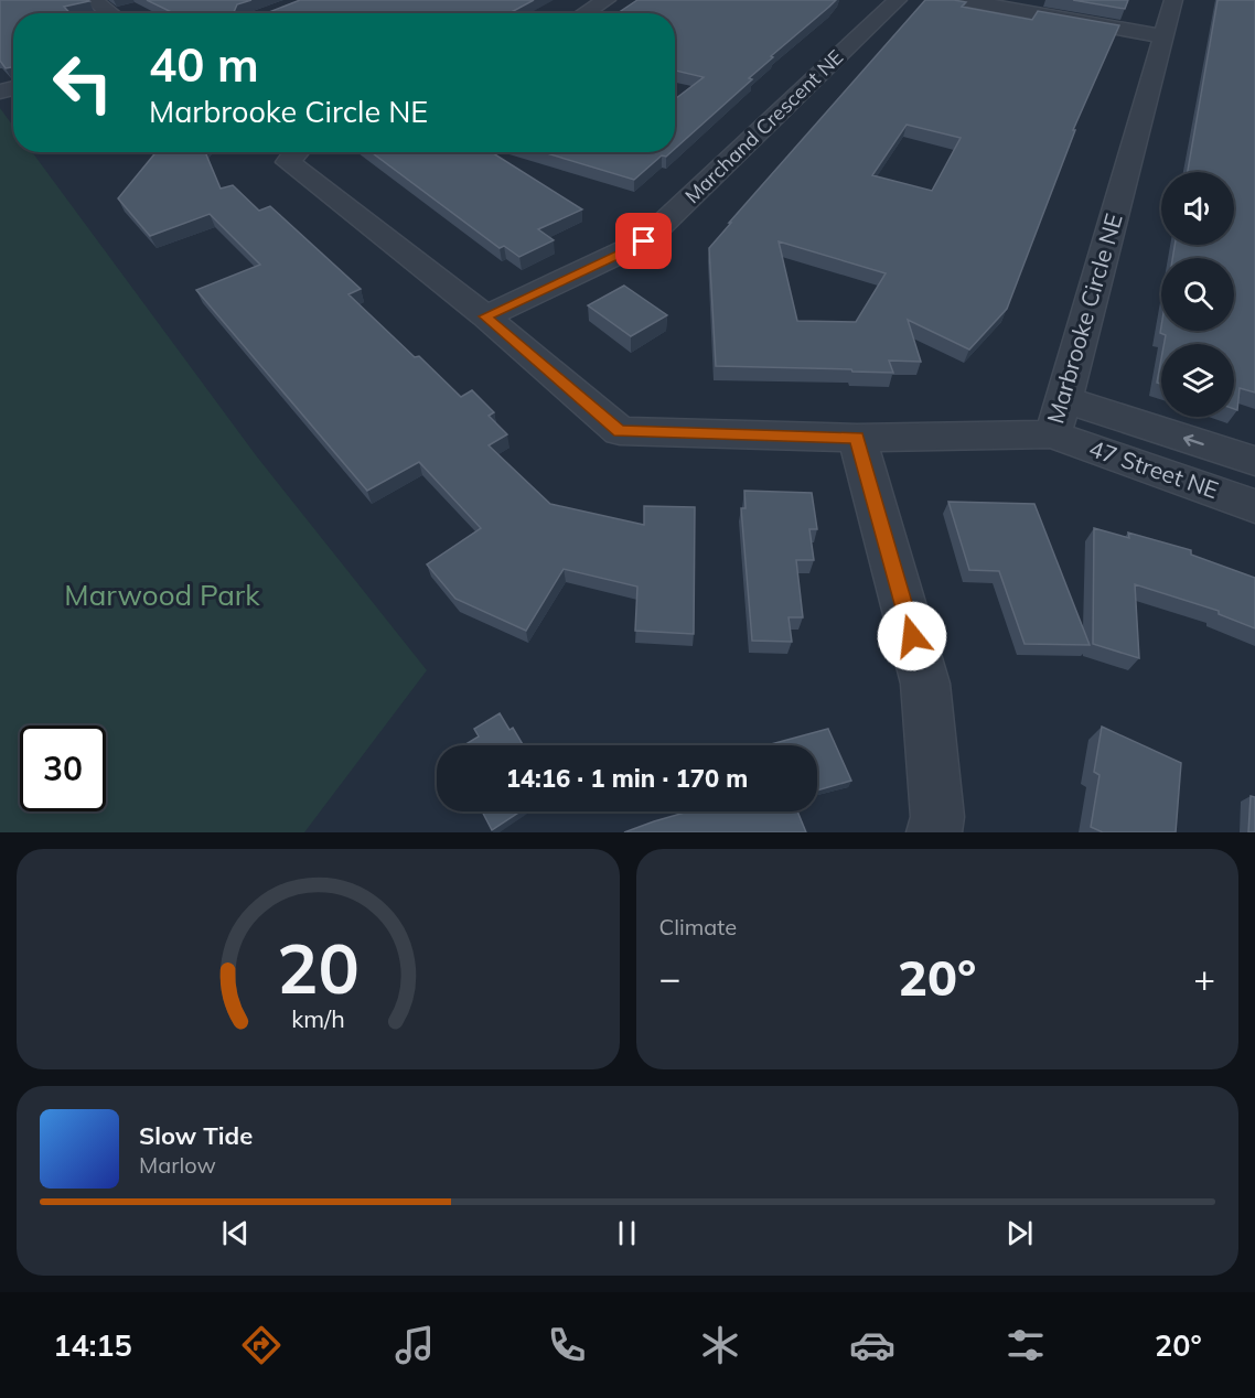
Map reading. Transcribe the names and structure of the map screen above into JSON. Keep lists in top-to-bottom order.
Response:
{
  "streets": {
    "street": ["Marchand Crescent NE", "Marbrooke Circle NE", "47 Street NE"]
  },
  "crossings": [
    ["Marchand Crescent NE", "Marbrooke Circle NE"],
    ["Marbrooke Circle NE", "47 Street NE"]
  ],
  "parks": ["Marwood Park"],
  "page": {
    "turn": ["40 m", "Marbrooke Circle NE"],
    "limit": "30",
    "trip": "14:16 · 1 min · 170 m",
    "tile": "Climate",
    "heat": ["−", "20°", "+"],
    "song": ["Slow Tide", "Marlow"],
    "tabs": ["14:15", "20°"],
    "gauge": ["20", "km/h"]
  }
}
